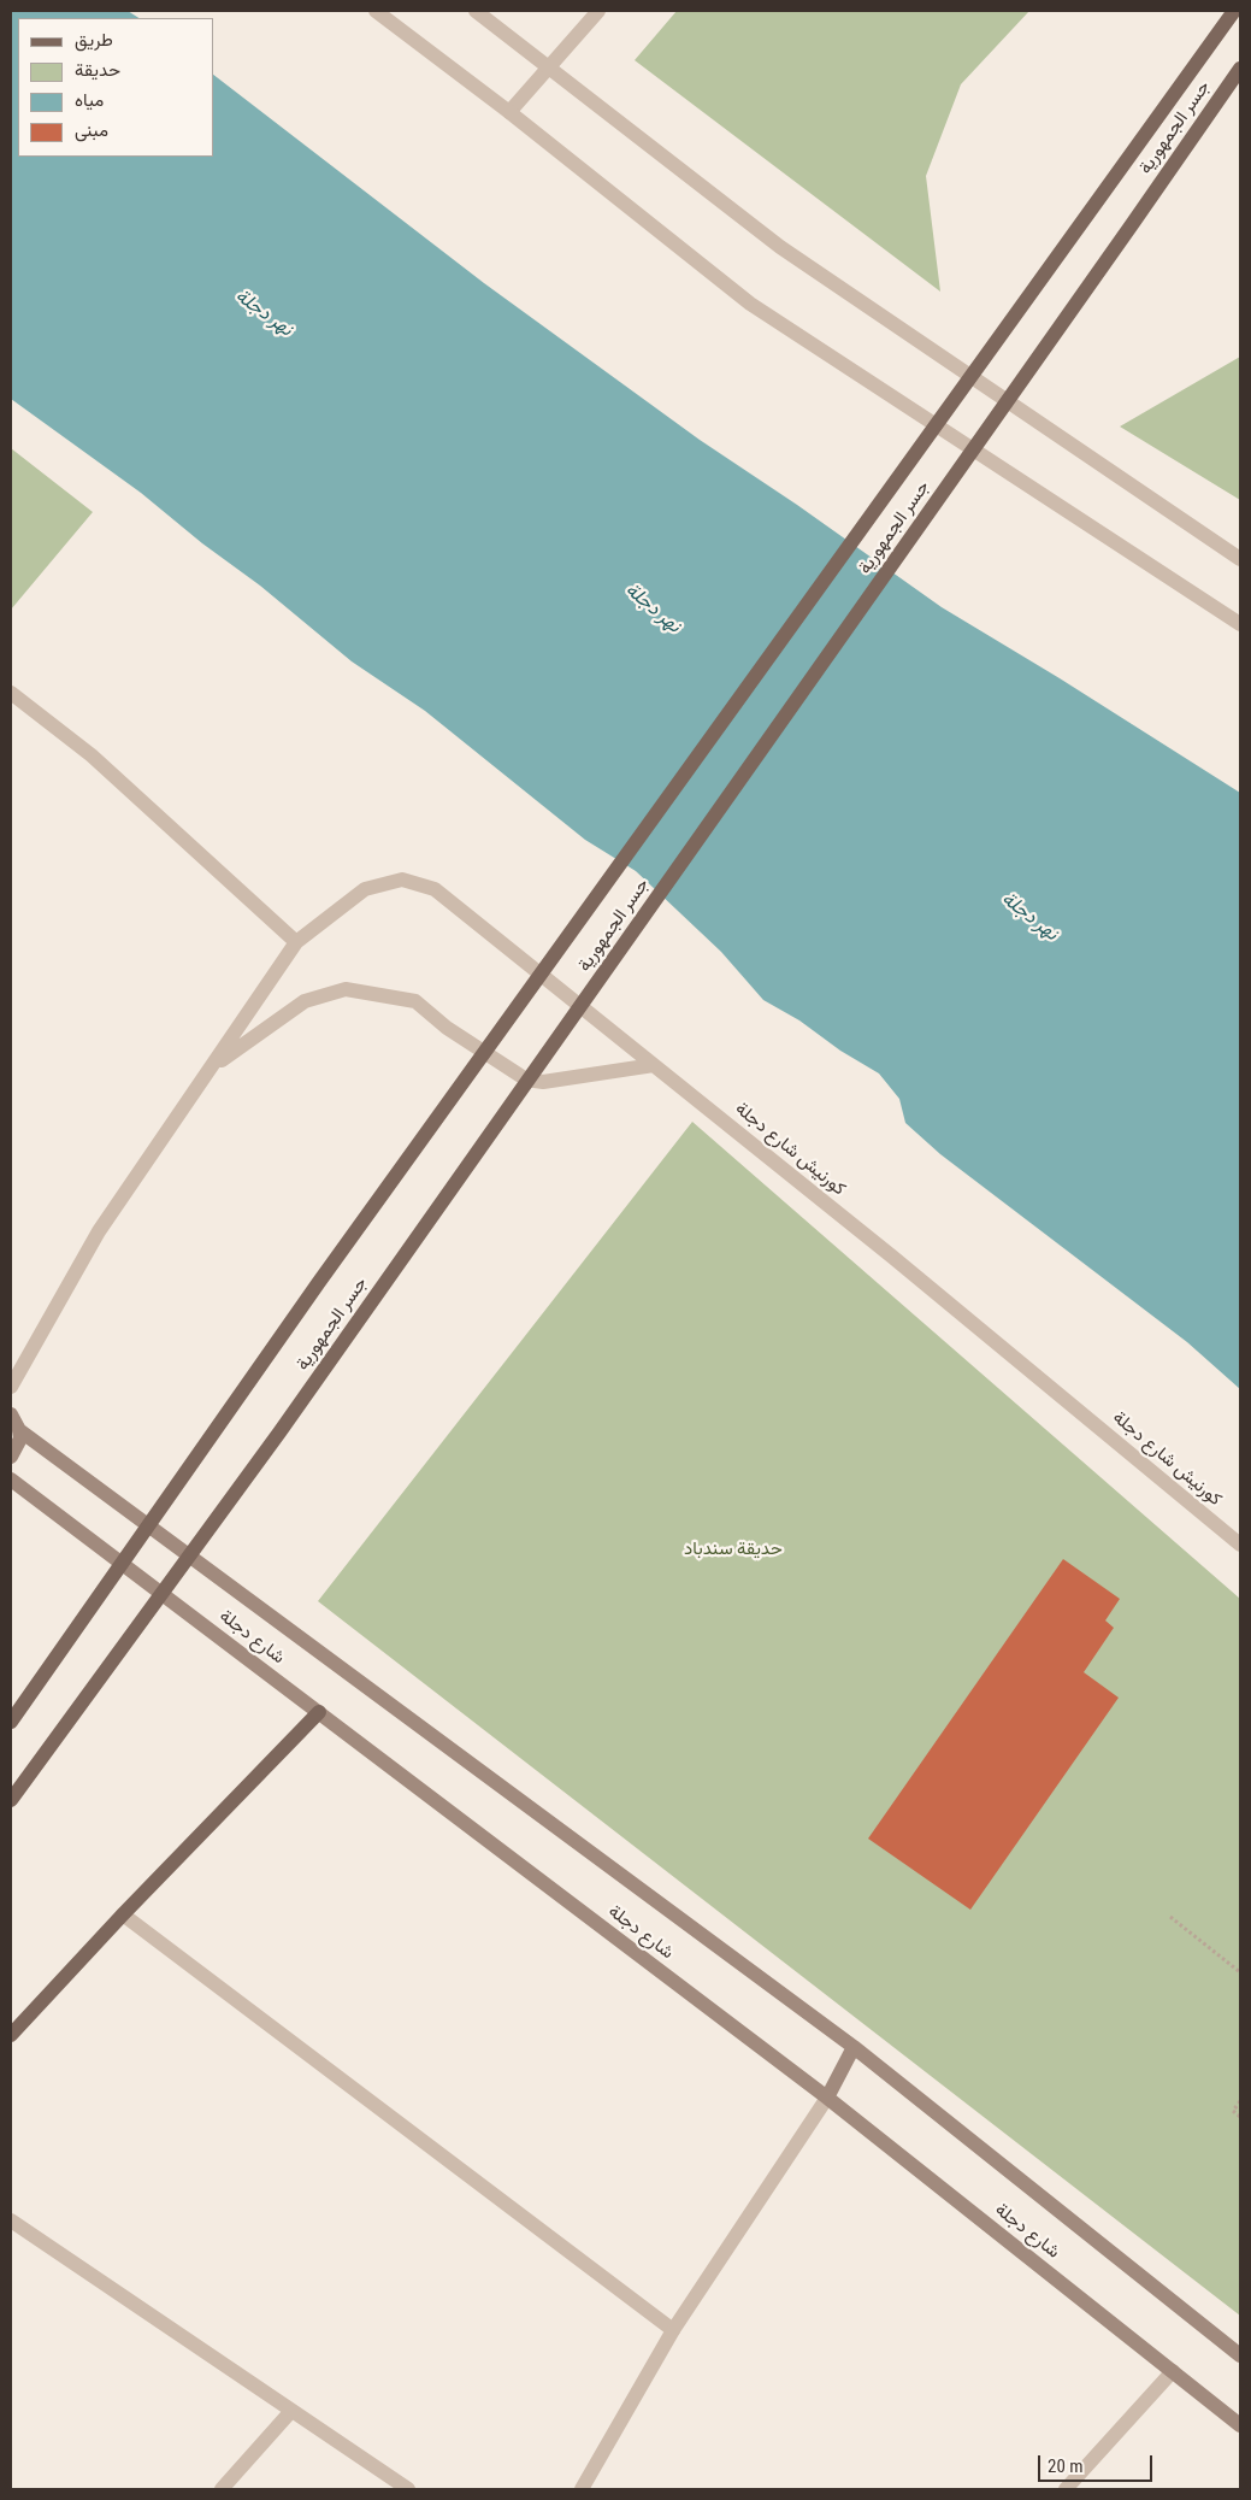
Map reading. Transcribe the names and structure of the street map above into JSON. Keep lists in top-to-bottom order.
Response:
{
  "streets": {
    "main road": ["جسر الجمهورية", "شارع دجلة"],
    "street": ["كورنيش شارع دجلة"]
  },
  "water": ["نهر دجلة"],
  "parks": ["حديقة سندباد"],
  "legend": [
    "طريق",
    "حديقة",
    "مياه",
    "مبنى"
  ],
  "scale_bar": "20 m"
}
